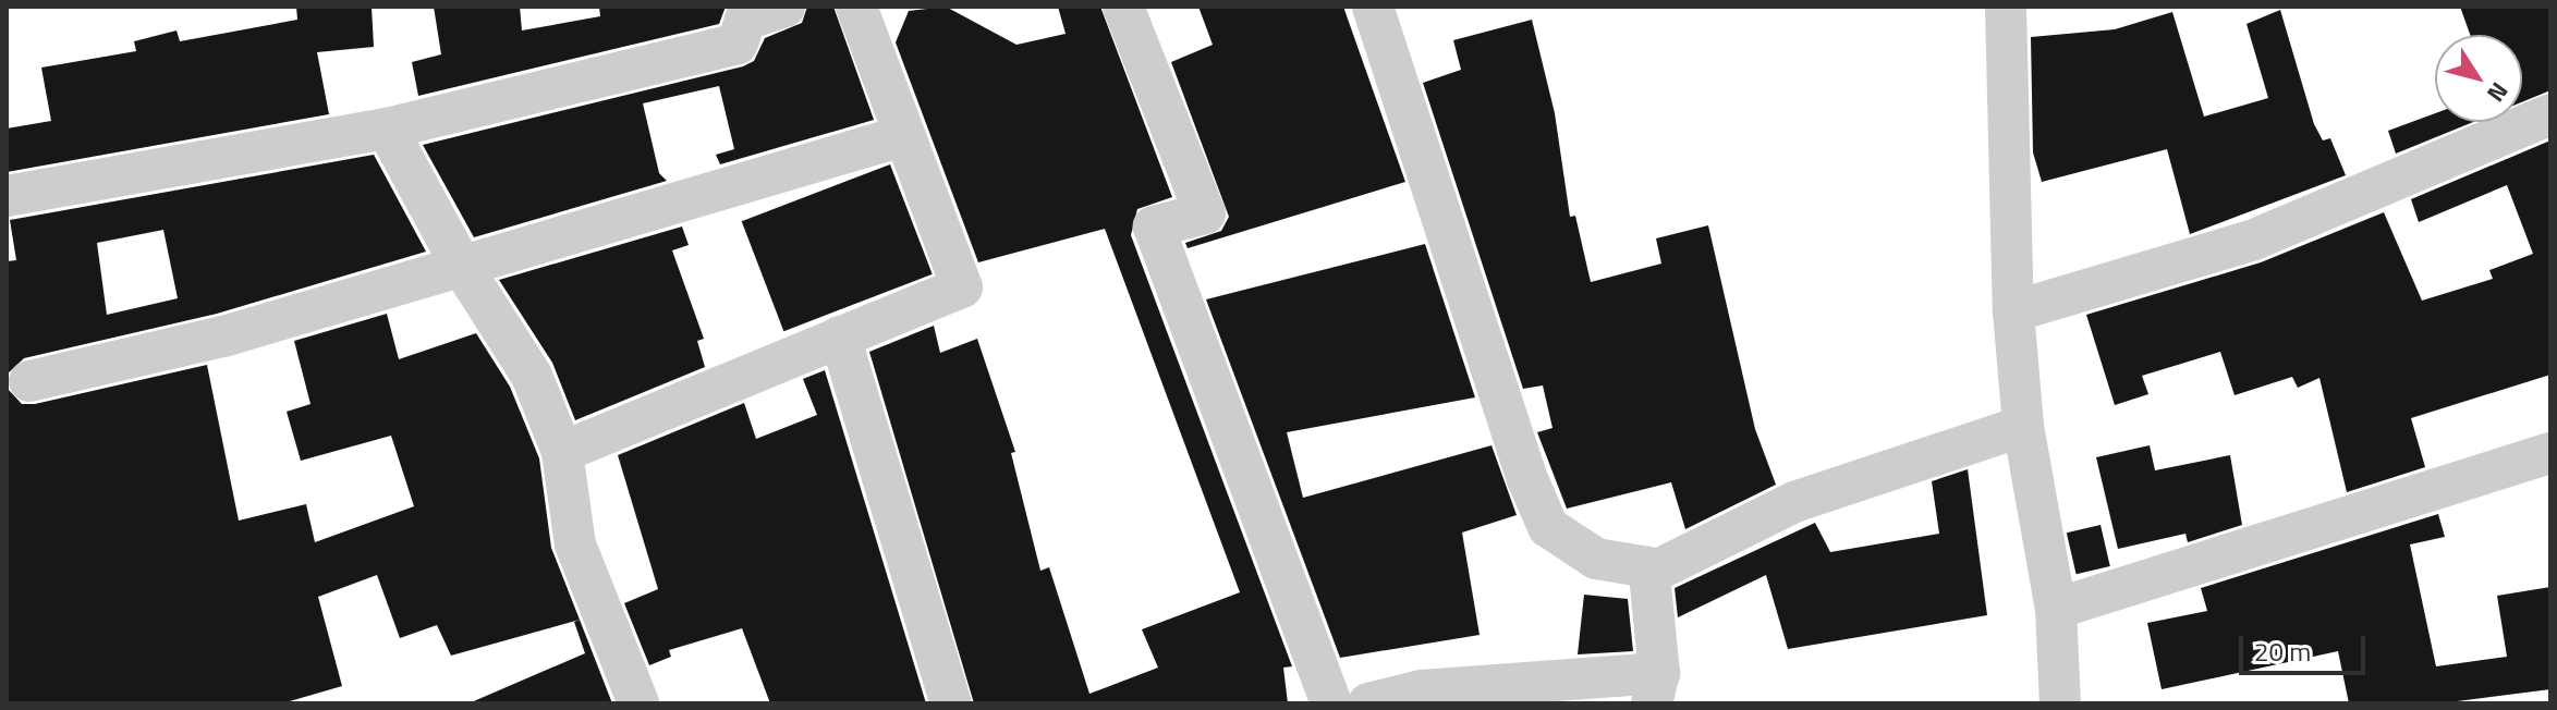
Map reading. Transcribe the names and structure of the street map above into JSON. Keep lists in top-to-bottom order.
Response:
{
  "scale_bar": "20 m",
  "north": "bottom right"
}
